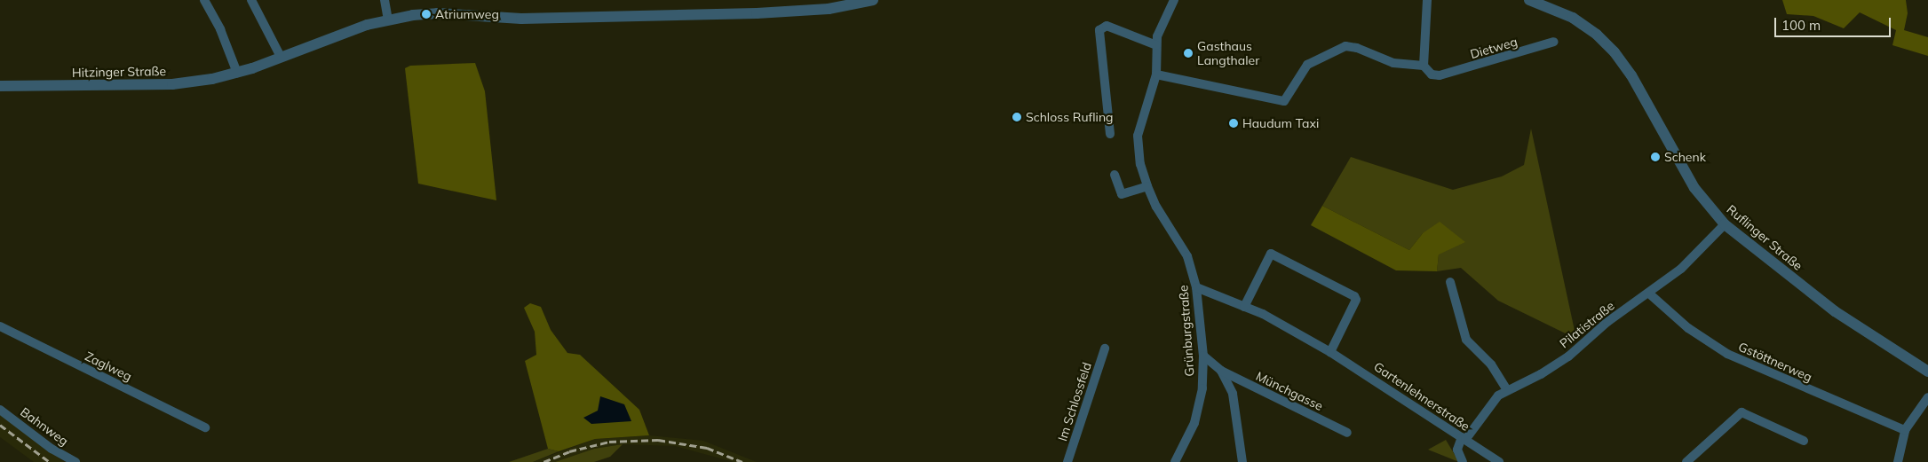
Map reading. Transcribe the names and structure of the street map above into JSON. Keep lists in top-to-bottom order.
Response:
{
  "streets": {
    "street": [
      "Dietweg",
      "Hitzinger Straße",
      "Ruflinger Straße",
      "Pilatistraße",
      "Grünburgstraße",
      "Gstöttnerweg",
      "Zaglweg",
      "Münchgasse",
      "Gartenlehnerstraße",
      "Im Schlossfeld",
      "Bahnweg"
    ]
  },
  "crossings": [
    ["Ruflinger Straße", "Pilatistraße"],
    ["Pilatistraße", "Gstöttnerweg"],
    ["Pilatistraße", "Gartenlehnerstraße"],
    ["Grünburgstraße", "Gartenlehnerstraße"]
  ],
  "places": [
    "Atriumweg",
    "Gasthaus Langthaler",
    "Schloss Rufling",
    "Haudum Taxi",
    "Schenk"
  ],
  "scale_bar": "100 m"
}
